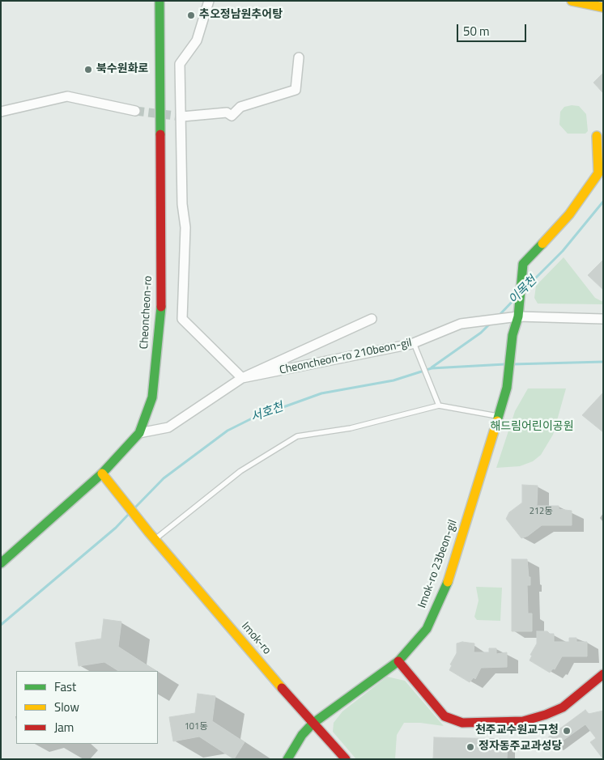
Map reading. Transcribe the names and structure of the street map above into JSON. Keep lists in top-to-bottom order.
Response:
{
  "streets": {
    "street": [
      "Cheoncheon-ro",
      "Cheoncheon-ro 210beon-gil",
      "Imok-ro 23beon-gil",
      "Imok-ro"
    ]
  },
  "crossings": [
    ["Cheoncheon-ro", "Cheoncheon-ro 210beon-gil"],
    ["Cheoncheon-ro", "Imok-ro"],
    ["Cheoncheon-ro 210beon-gil", "Imok-ro 23beon-gil"],
    ["Imok-ro 23beon-gil", "Imok-ro"]
  ],
  "water": ["이목천", "서호천"],
  "parks": ["해드림어린이공원"],
  "places": [
    "추오정남원추어탕",
    "북수원화로",
    "천주교수원교구청",
    "정자동주교과성당"
  ],
  "house_numbers": ["212동", "101동"],
  "legend": ["Fast", "Slow", "Jam"],
  "scale_bar": "50 m"
}
